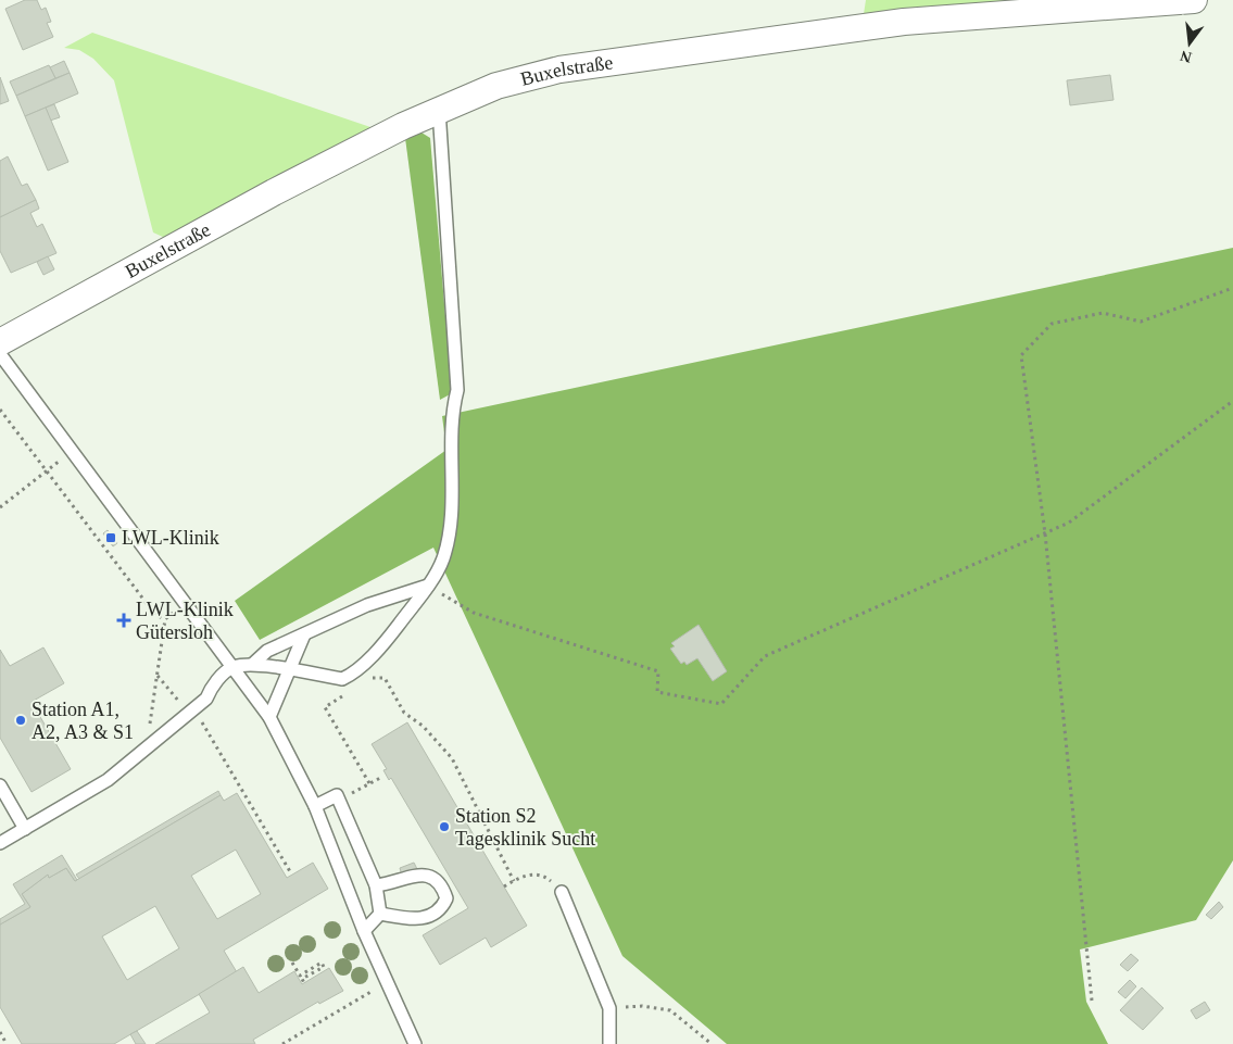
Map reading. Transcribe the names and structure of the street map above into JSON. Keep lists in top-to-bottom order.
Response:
{
  "streets": {
    "street": ["Buxelstraße"]
  },
  "places": {
    "transit": ["LWL-Klinik"],
    "health": ["LWL-Klinik Gütersloh"],
    "other": ["Station A1, A2, A3 & S1", "Station S2 Tagesklinik Sucht"]
  },
  "north": "bottom"
}
